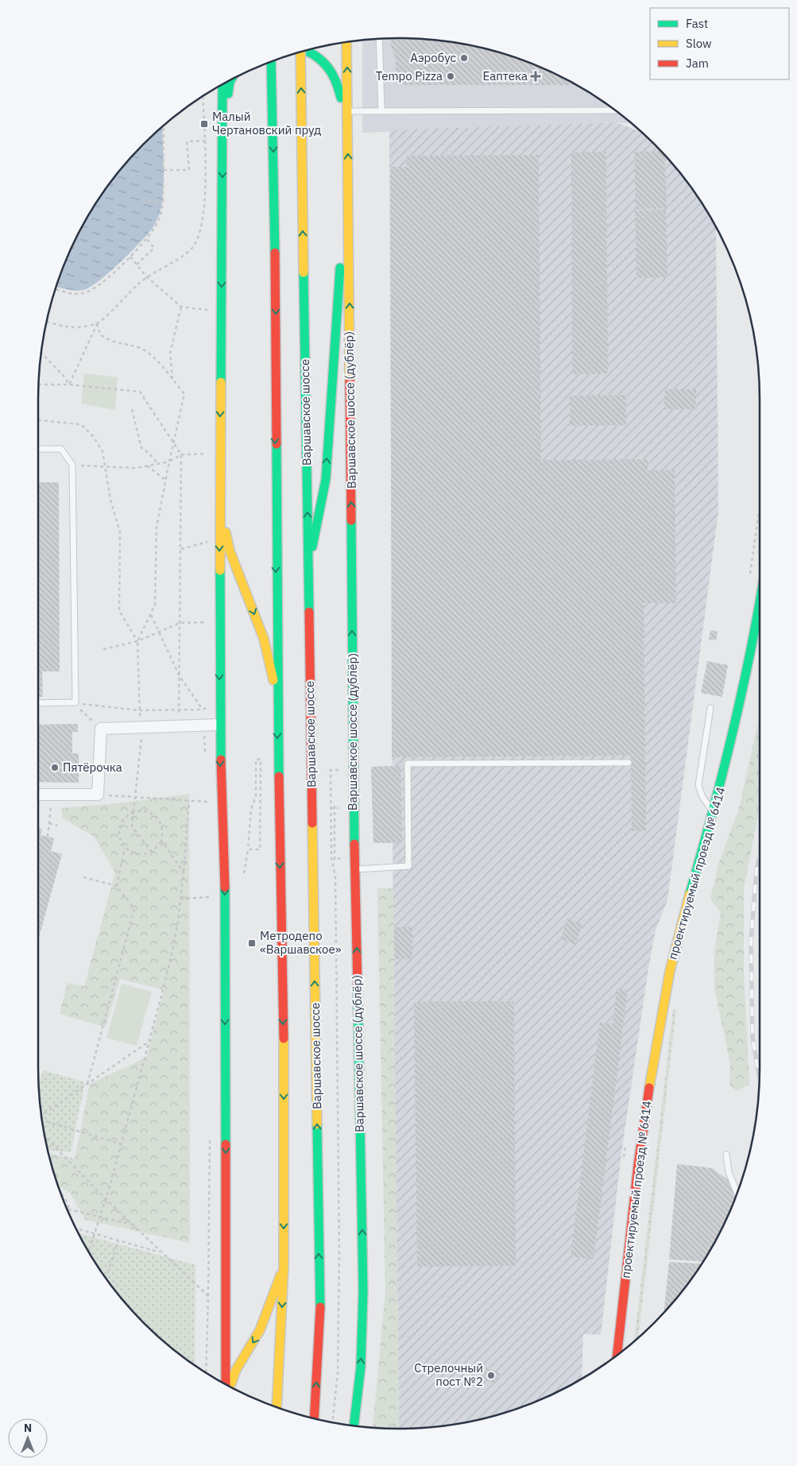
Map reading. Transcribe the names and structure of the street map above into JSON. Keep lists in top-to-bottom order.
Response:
{
  "streets": {
    "main road": ["Варшавское шоссе (дублёр)", "Варшавское шоссе", "проектируемый проезд № 6414"]
  },
  "places": {
    "other": [
      "Аэробус",
      "Tempo Pizza",
      "Пятёрочка",
      "Стрелочный пост №2"
    ],
    "health": ["Еаптека"],
    "transit": ["Малый Чертановский пруд", "Метродепо «Варшавское»"]
  },
  "legend": ["Fast", "Slow", "Jam"],
  "north": "top"
}
